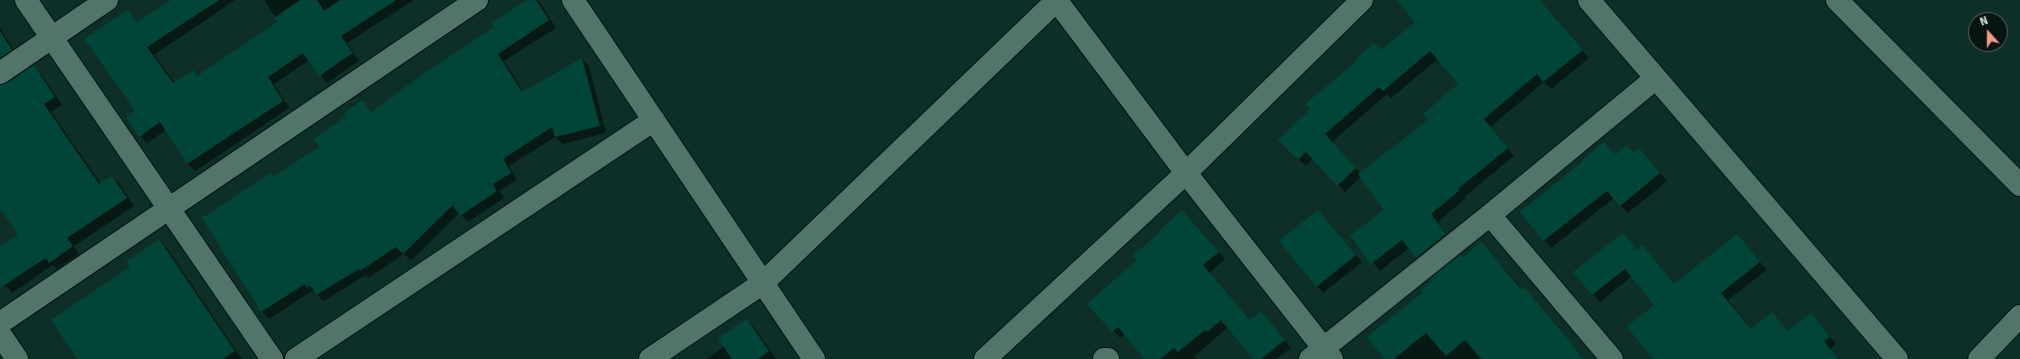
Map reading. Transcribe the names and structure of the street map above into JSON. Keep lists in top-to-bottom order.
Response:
{
  "north": "top"
}
